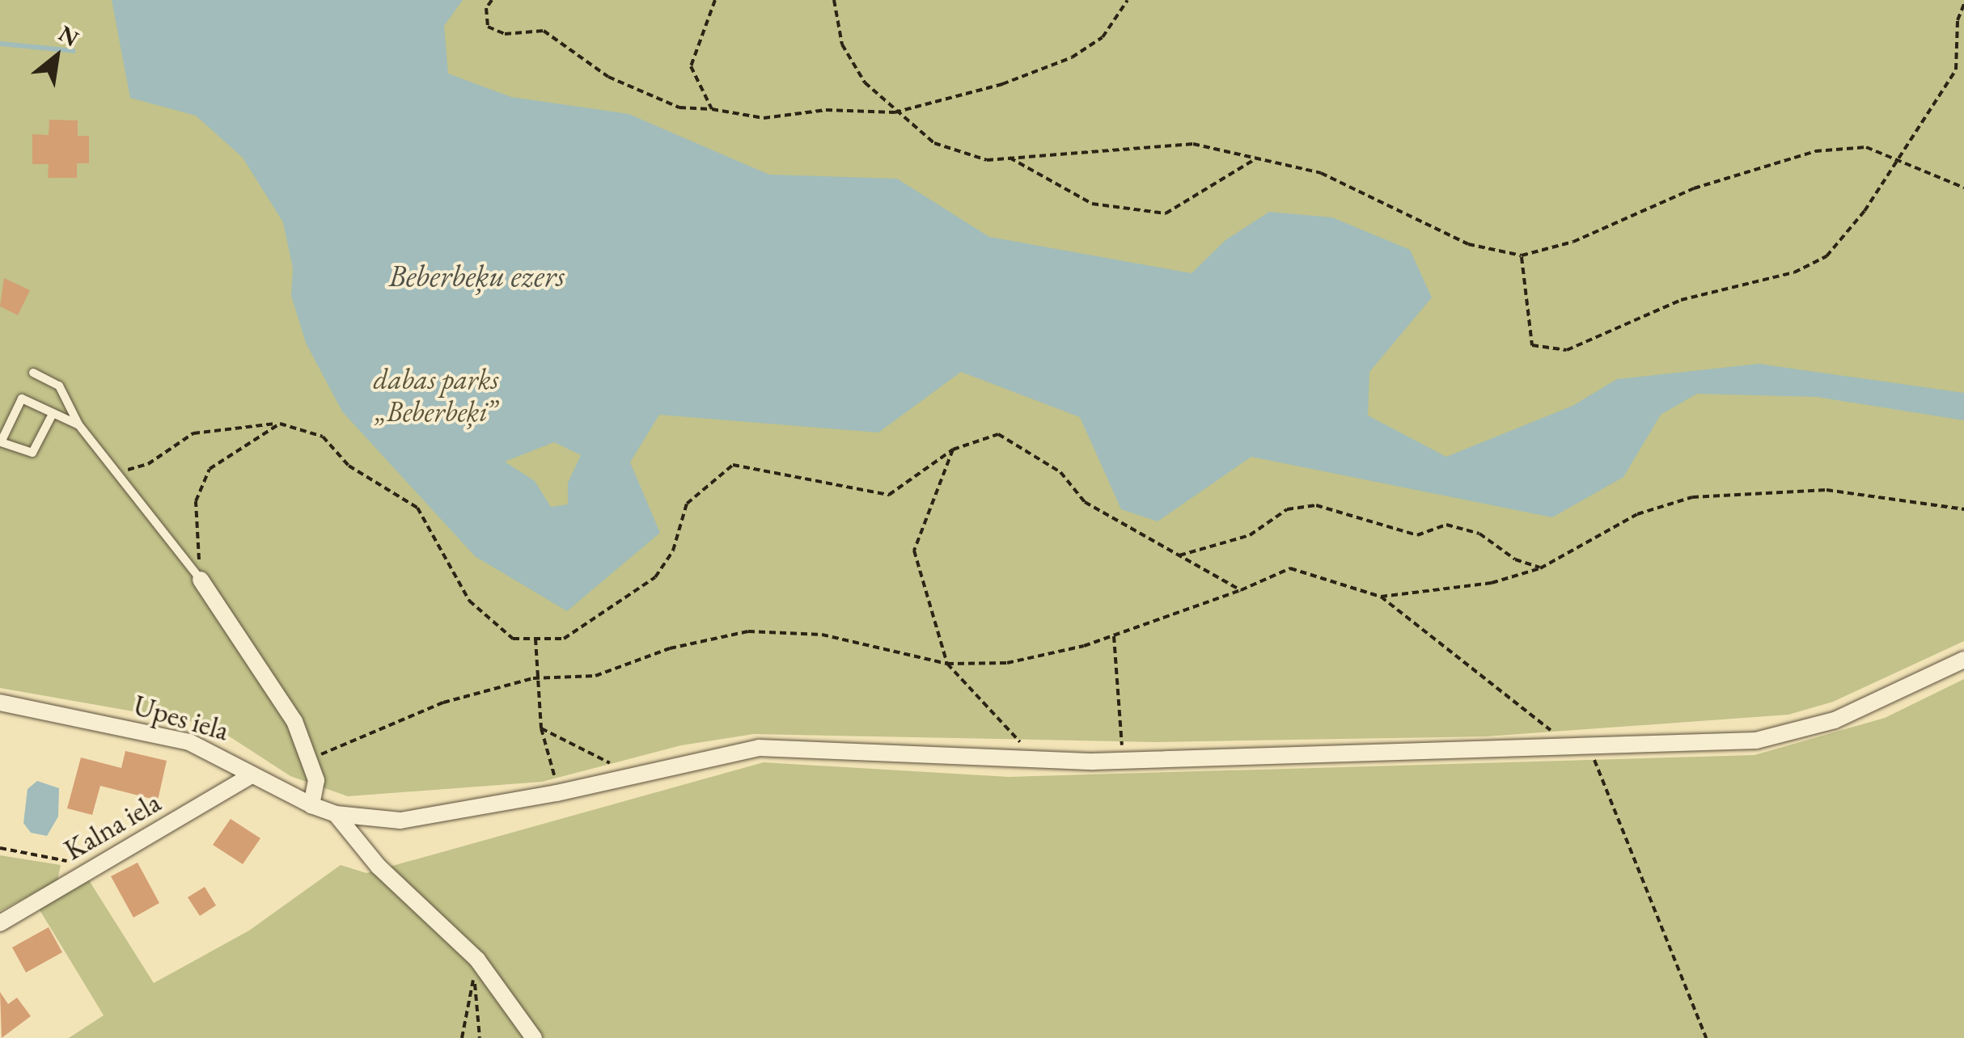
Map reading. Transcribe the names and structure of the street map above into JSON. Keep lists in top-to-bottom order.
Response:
{
  "streets": {
    "street": ["Upes iela", "Kalna iela"]
  },
  "crossings": [
    ["Upes iela", "Kalna iela"]
  ],
  "water": ["Beberbeķu ezers"],
  "parks": ["dabas parks „Beberbeķi”"],
  "north": "top right"
}
